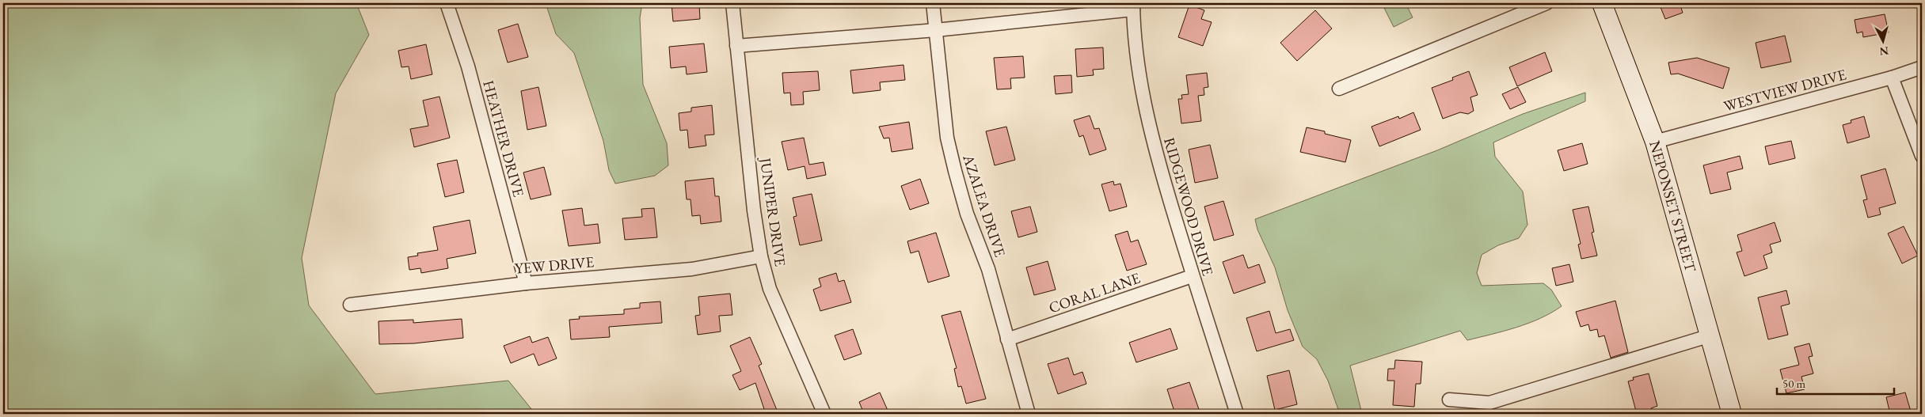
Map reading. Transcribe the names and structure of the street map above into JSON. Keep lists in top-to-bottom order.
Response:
{
  "streets": {
    "main road": ["NEPONSET STREET"],
    "street": [
      "WESTVIEW DRIVE",
      "HEATHER DRIVE",
      "AZALEA DRIVE",
      "RIDGEWOOD DRIVE",
      "JUNIPER DRIVE",
      "YEW DRIVE",
      "CORAL LANE"
    ]
  },
  "crossings": [
    ["WESTVIEW DRIVE", "NEPONSET STREET"],
    ["HEATHER DRIVE", "YEW DRIVE"],
    ["AZALEA DRIVE", "CORAL LANE"],
    ["RIDGEWOOD DRIVE", "CORAL LANE"],
    ["JUNIPER DRIVE", "YEW DRIVE"]
  ],
  "scale_bar": "50 m",
  "north": "bottom"
}
